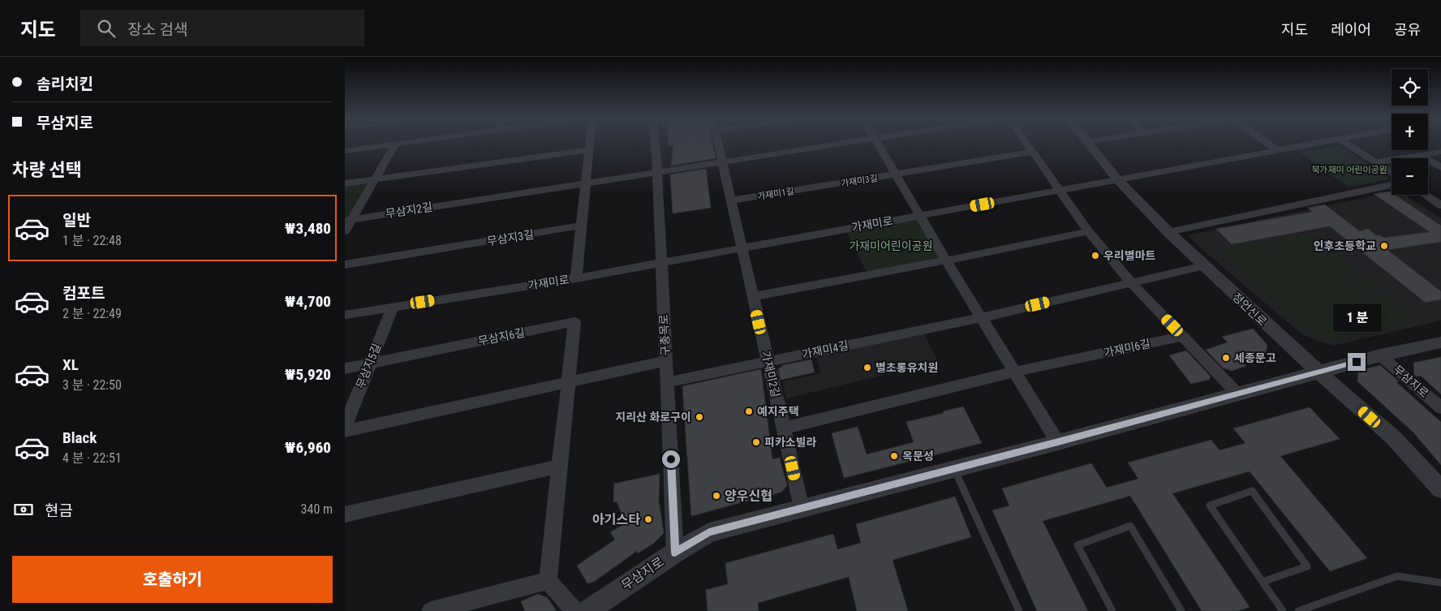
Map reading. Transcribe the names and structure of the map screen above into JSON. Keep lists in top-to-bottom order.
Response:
{
  "streets": {
    "street": [
      "가재미3길",
      "가재미1길",
      "무삼지2길",
      "가재미로",
      "무삼지3길",
      "정언신로",
      "구총목로",
      "무삼지6길",
      "가재미6길",
      "가재미4길",
      "무삼지5길",
      "가재미2길",
      "무삼지로"
    ]
  },
  "crossings": [
    ["가재미3길", "가재미1길"],
    ["가재미3길", "가재미로"],
    ["가재미로", "정언신로"],
    ["가재미로", "구총목로"],
    ["가재미로", "무삼지5길"],
    ["가재미로", "가재미2길"],
    ["정언신로", "무삼지로"],
    ["구총목로", "가재미4길"],
    ["구총목로", "무삼지로"],
    ["무삼지6길", "무삼지5길"],
    ["가재미4길", "가재미2길"],
    ["가재미2길", "무삼지로"]
  ],
  "parks": ["북가재미 어린이공원", "가재미어린이공원"],
  "places": [
    "인후초등학교",
    "우리별마트",
    "세종문고",
    "별초롱유치원",
    "예지주택",
    "지리산 화로구이",
    "피카소빌라",
    "옥문성",
    "양우신협",
    "아기스타"
  ],
  "page": {
    "header": "지도",
    "search": "장소 검색",
    "nav": ["지도", "레이어", "공유"],
    "banner": ["솜리치킨", "무삼지로"],
    "map_buttons": ["+", "−"],
    "heading": "차량 선택",
    "list": [
      {
        "name": "일반",
        "note": "1 분 · 22:48",
        "value": "₩3,480"
      },
      {
        "name": "컴포트",
        "note": "2 분 · 22:49",
        "value": "₩4,700"
      },
      {
        "name": "XL",
        "note": "3 분 · 22:50",
        "value": "₩5,920"
      },
      {
        "name": "Black",
        "note": "4 분 · 22:51",
        "value": "₩6,960"
      }
    ],
    "bubble": "1 분",
    "pay": ["현금", "340 m"],
    "buttons": "호출하기"
  }
}
